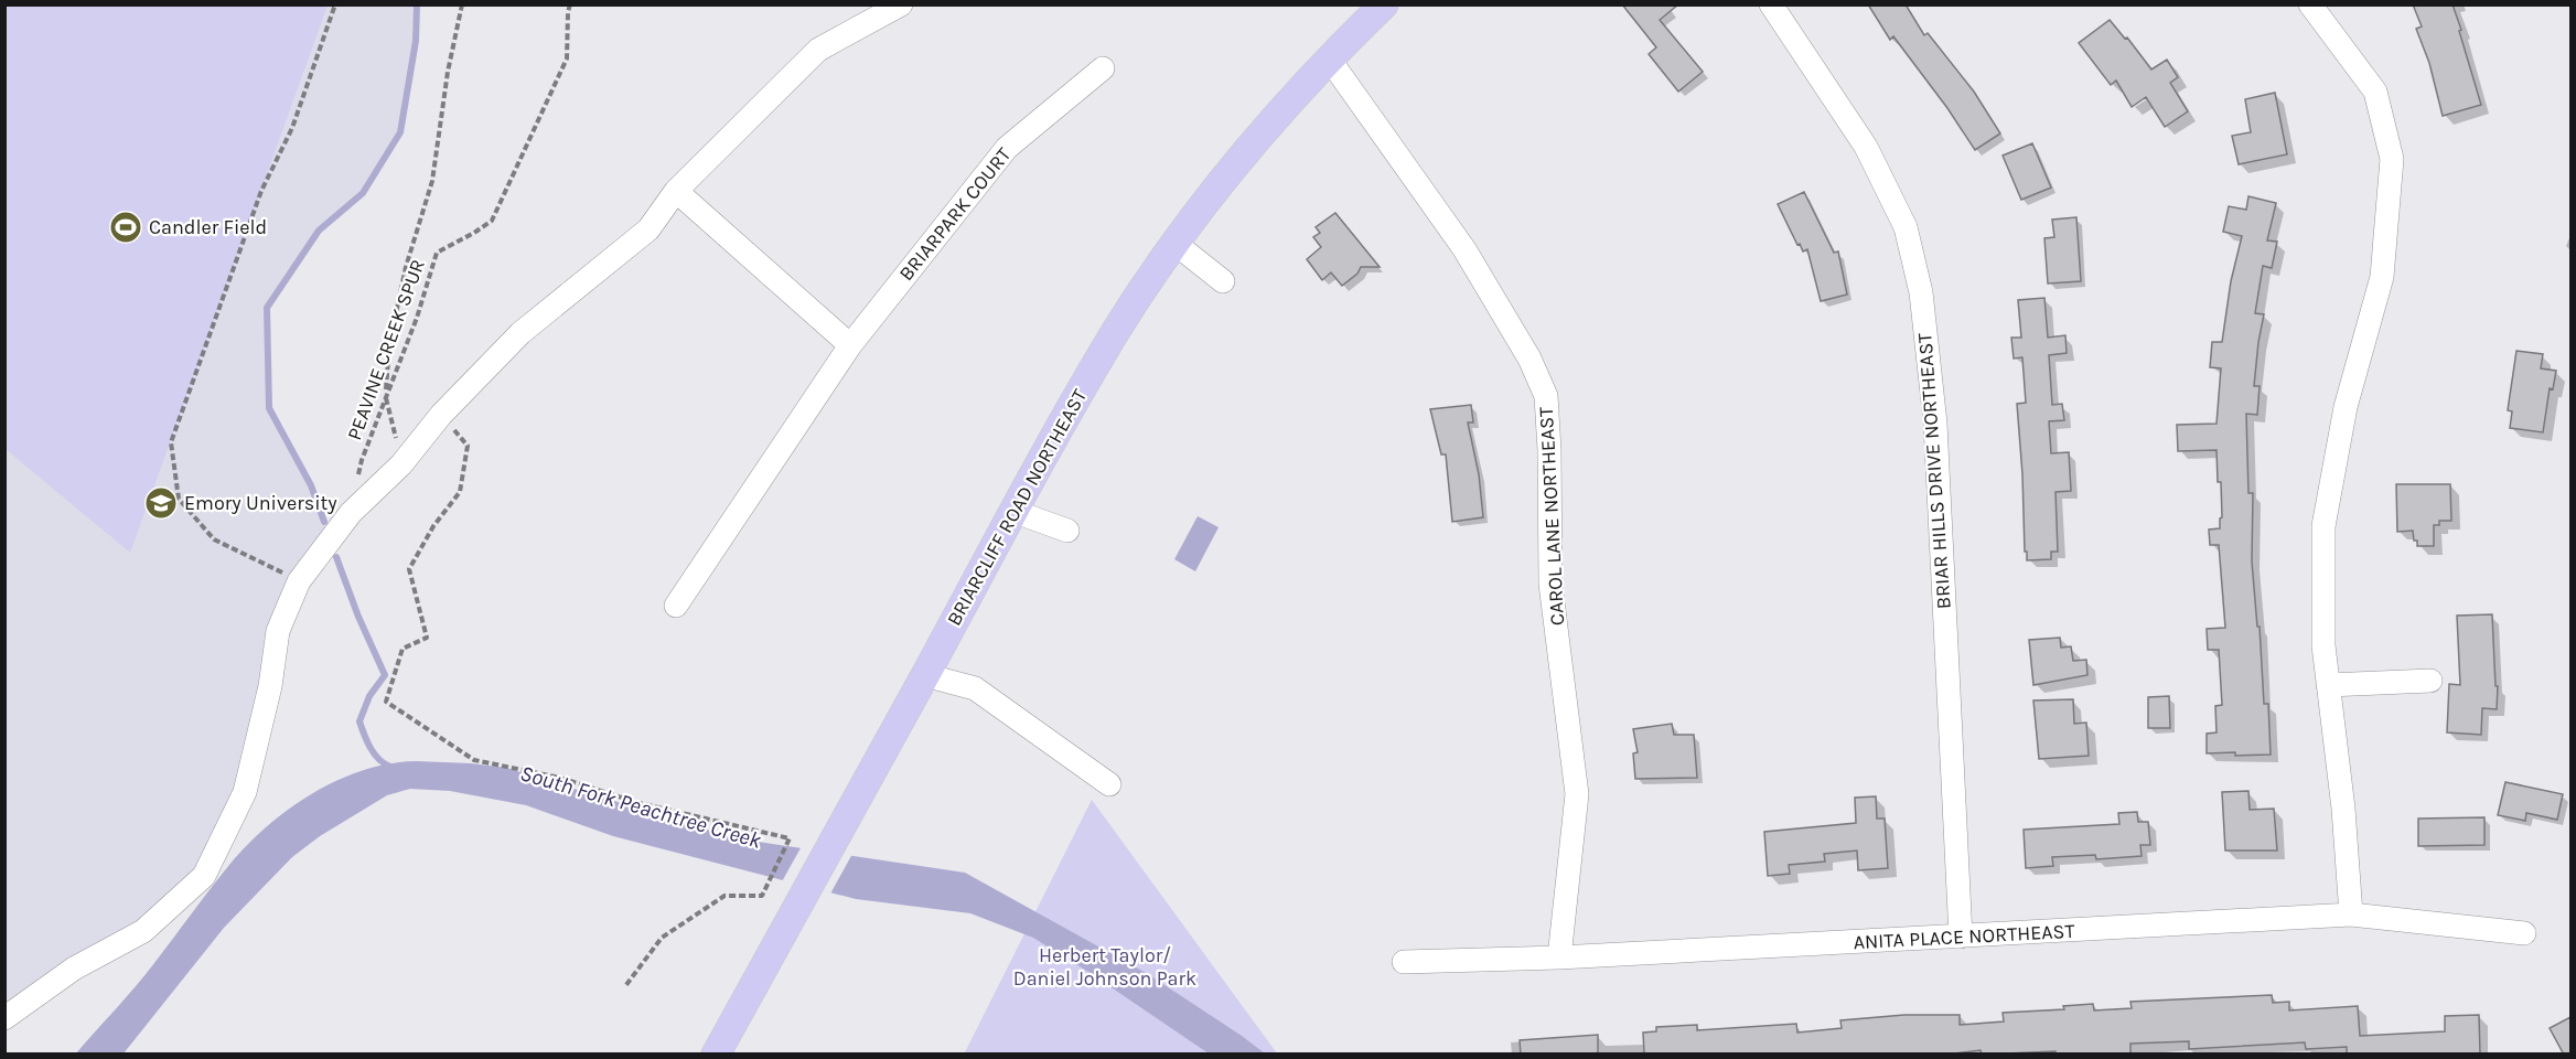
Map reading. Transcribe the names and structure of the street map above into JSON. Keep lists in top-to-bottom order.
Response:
{
  "streets": {
    "main road": ["BRIARCLIFF ROAD NORTHEAST"],
    "street": [
      "BRIARPARK COURT",
      "BRIAR HILLS DRIVE NORTHEAST",
      "CAROL LANE NORTHEAST",
      "ANITA PLACE NORTHEAST"
    ],
    "path": ["PEAVINE CREEK SPUR"]
  },
  "crossings": [
    ["BRIAR HILLS DRIVE NORTHEAST", "ANITA PLACE NORTHEAST"],
    ["BRIARCLIFF ROAD NORTHEAST", "CAROL LANE NORTHEAST"],
    ["CAROL LANE NORTHEAST", "ANITA PLACE NORTHEAST"]
  ],
  "water": ["South Fork Peachtree Creek"],
  "parks": ["Herbert Taylor/ Daniel Johnson Park"],
  "places": {
    "sports": ["Candler Field"],
    "school or university": ["Emory University"]
  }
}
